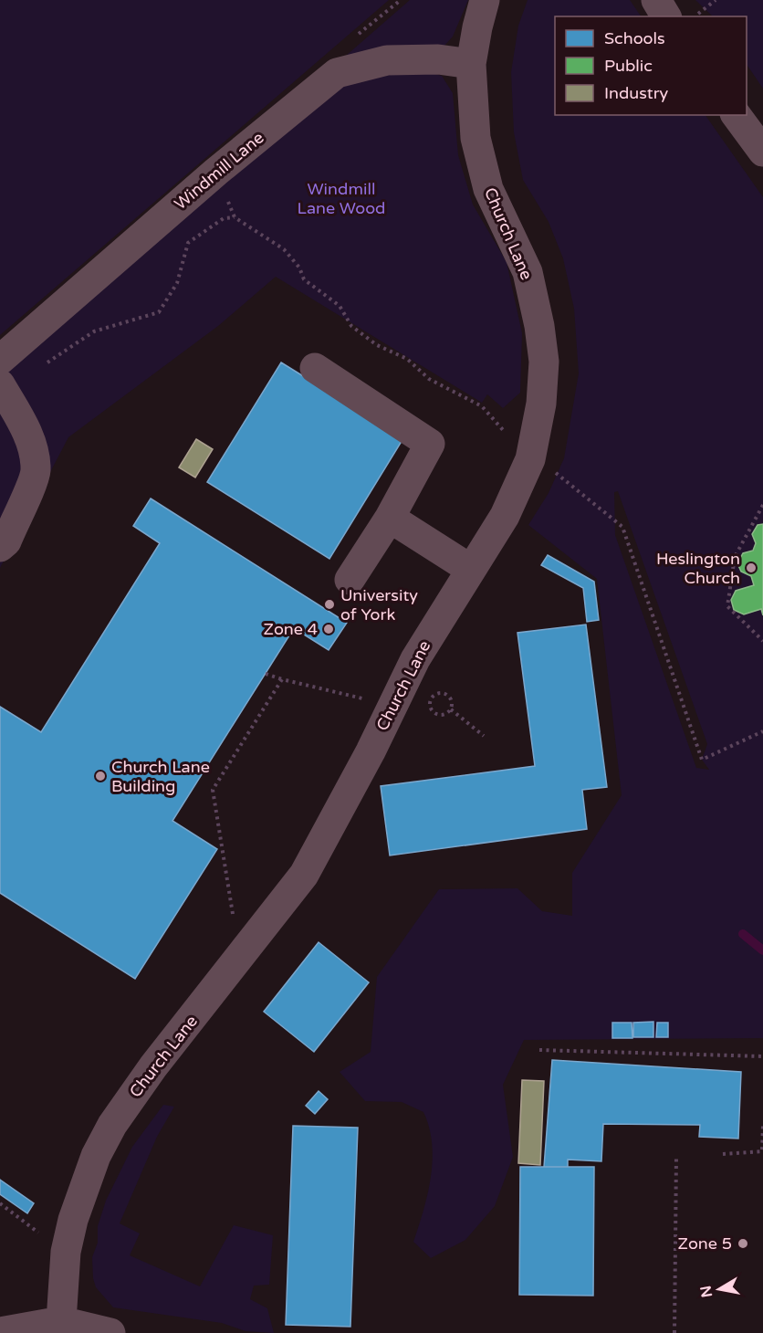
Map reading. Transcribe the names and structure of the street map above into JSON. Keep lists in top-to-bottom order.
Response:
{
  "streets": {
    "street": ["Windmill Lane", "Church Lane"]
  },
  "crossings": [
    ["Windmill Lane", "Church Lane"]
  ],
  "parks": ["Windmill Lane Wood"],
  "places": [
    "Heslington Church",
    "University of York",
    "Zone 4",
    "Church Lane Building",
    "Zone 5"
  ],
  "legend": ["Schools", "Public", "Industry"],
  "north": "left"
}
